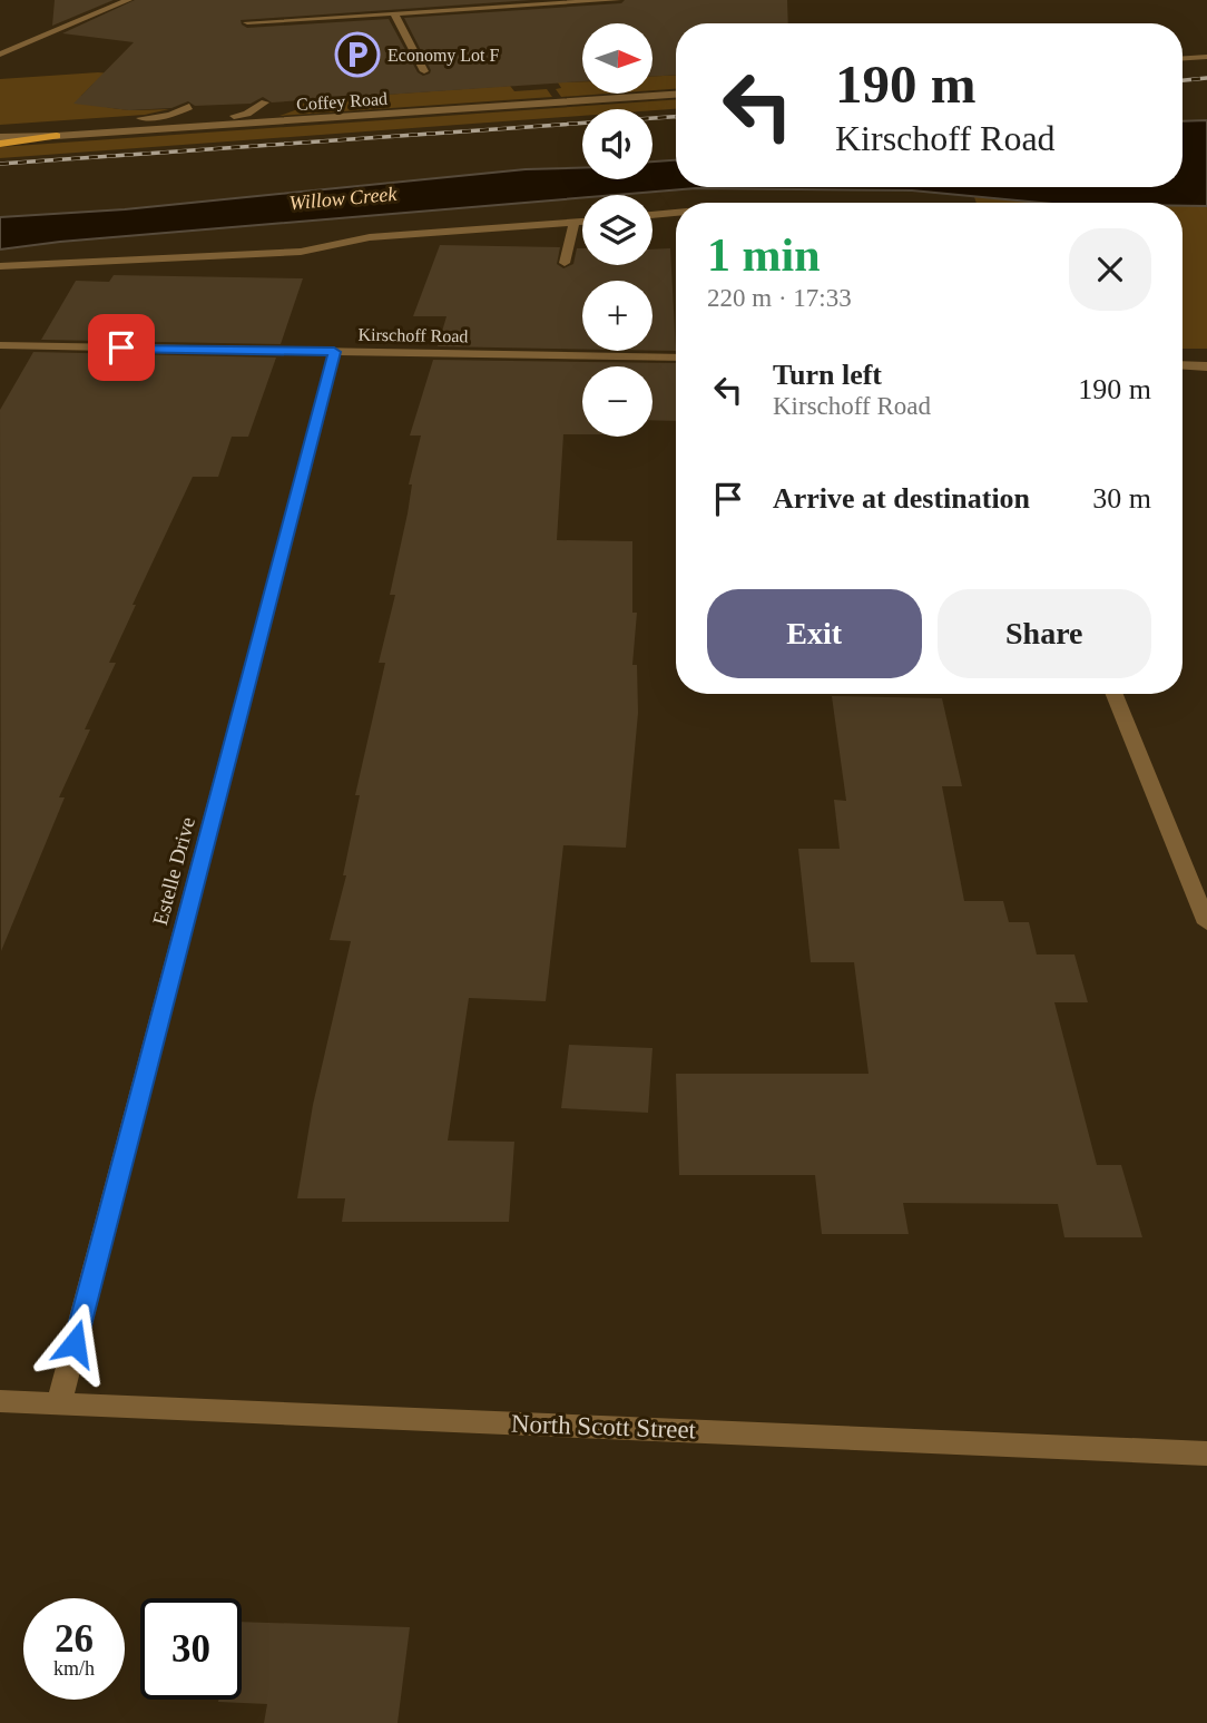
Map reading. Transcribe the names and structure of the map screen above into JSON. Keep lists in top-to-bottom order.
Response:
{
  "streets": {
    "street": [
      "Coffey Road",
      "Kirschoff Road",
      "Estelle Drive",
      "North Scott Street"
    ]
  },
  "crossings": [
    ["Kirschoff Road", "Estelle Drive"],
    ["Estelle Drive", "North Scott Street"]
  ],
  "water": ["Willow Creek"],
  "places": {
    "parking": ["Economy Lot F"]
  },
  "north": "right",
  "page": {
    "map_buttons": ["+", "−"],
    "turn": ["190 m", "Kirschoff Road"],
    "heading": ["1 min", "220 m · 17:33"],
    "list": [
      {
        "name": "Turn left",
        "note": "Kirschoff Road",
        "value": "190 m"
      },
      {
        "name": "Arrive at destination",
        "value": "30 m"
      }
    ],
    "buttons": ["Exit", "Share"],
    "speed": "26 km/h",
    "limit": "30"
  }
}
